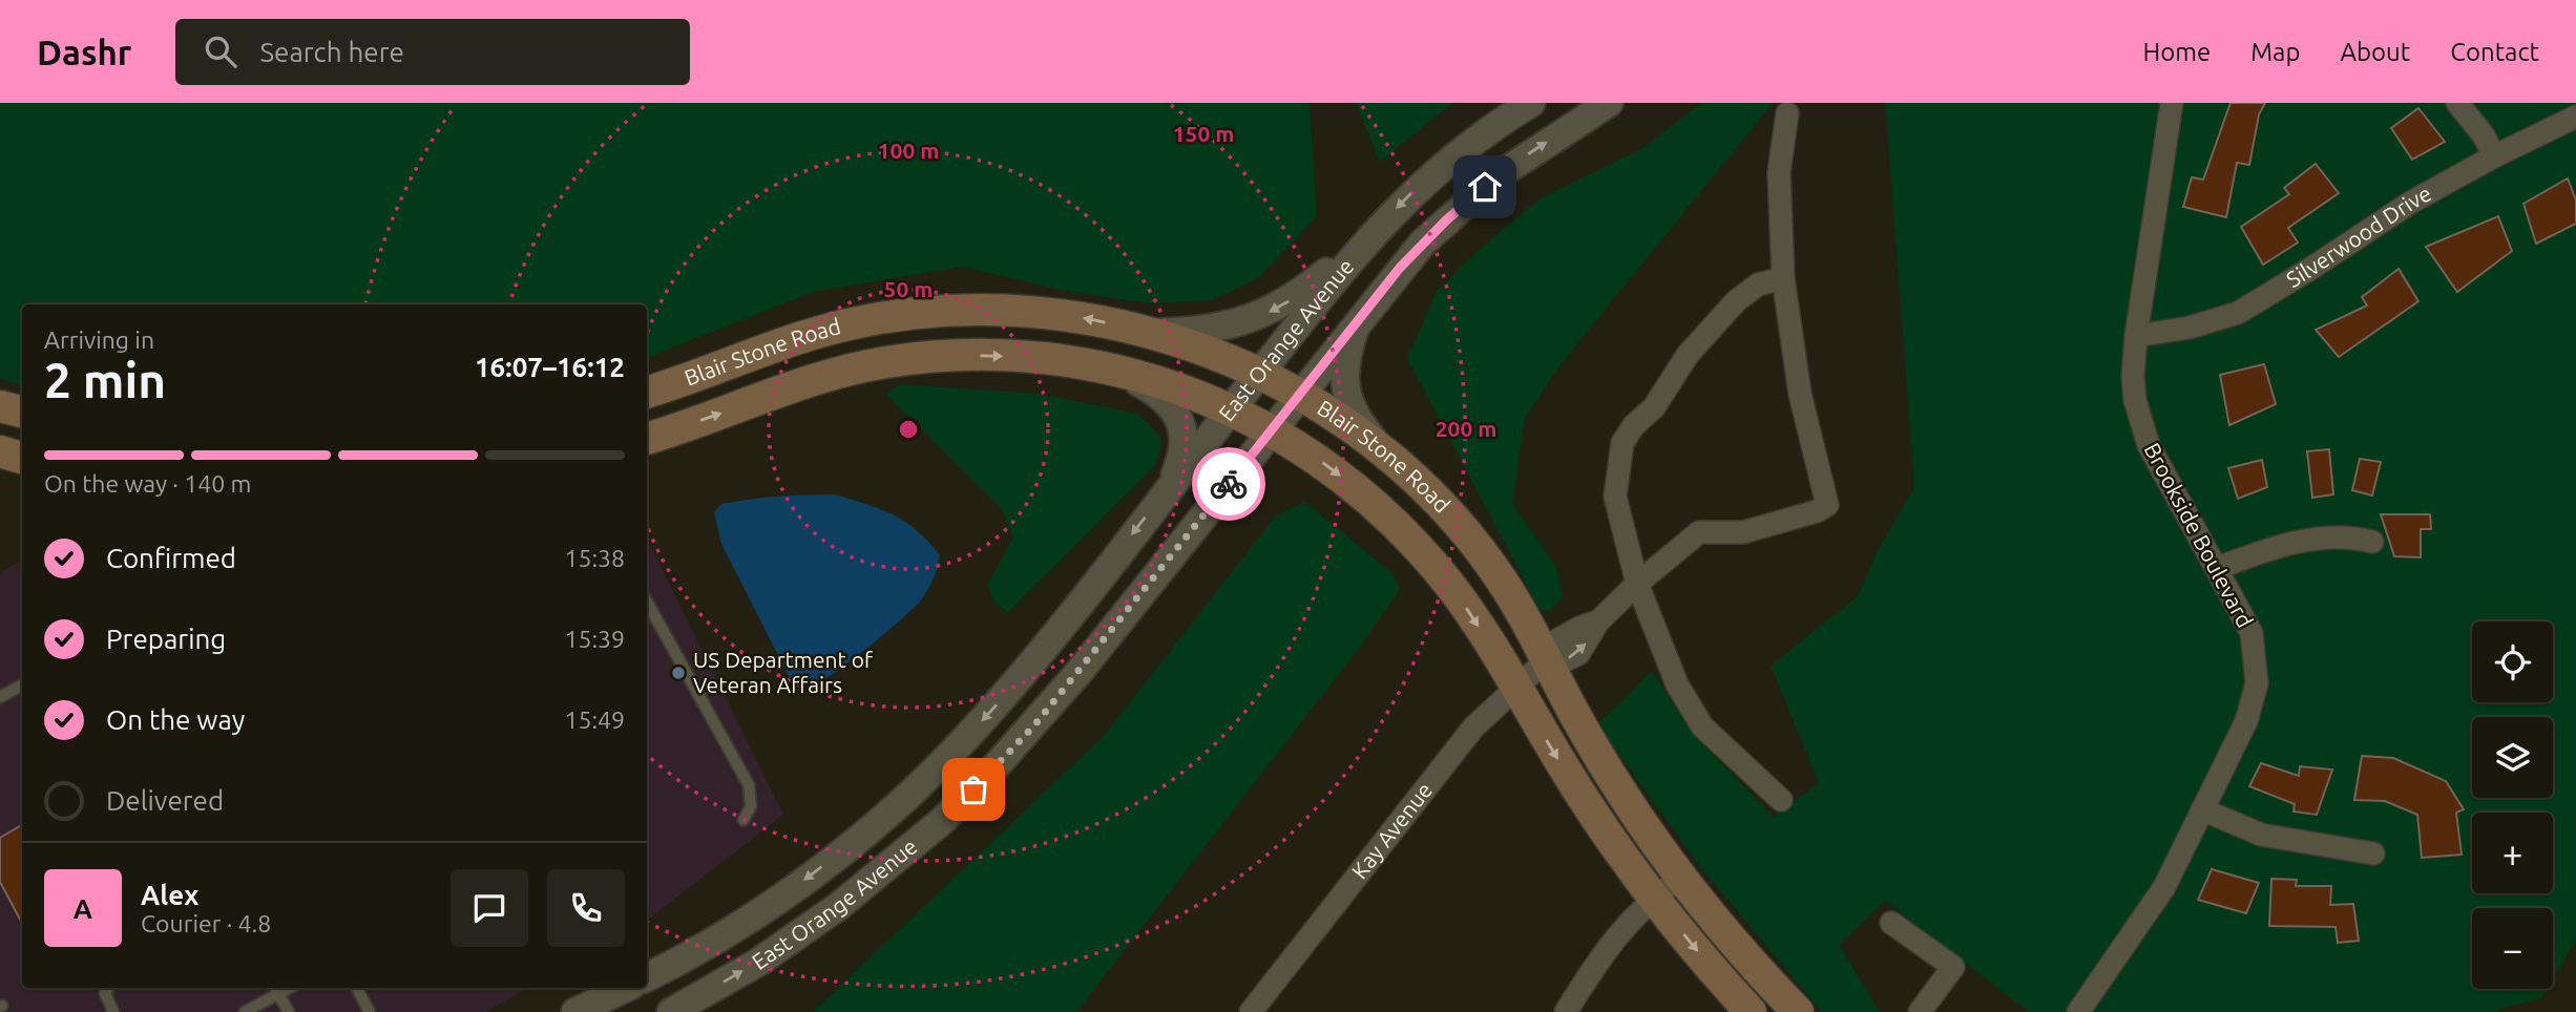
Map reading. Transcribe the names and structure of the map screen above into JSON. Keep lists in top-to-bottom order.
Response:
{
  "streets": {
    "main road": ["Blair Stone Road"],
    "street": [
      "Silverwood Drive",
      "East Orange Avenue",
      "Brookside Boulevard",
      "Kay Avenue"
    ]
  },
  "crossings": [
    ["Silverwood Drive", "Brookside Boulevard"],
    ["East Orange Avenue", "Blair Stone Road"],
    ["Blair Stone Road", "Kay Avenue"]
  ],
  "places": ["US Department of Veteran Affairs"],
  "page": {
    "header": "Dashr",
    "search": "Search here",
    "nav": [
      "Home",
      "Map",
      "About",
      "Contact"
    ],
    "heading": ["2 min", "Arriving in", "16:07–16:12"],
    "panel": ["Alex", "Courier · 4.8"],
    "bar": "On the way · 140 m",
    "list": [
      ["Confirmed", "15:38"],
      ["Preparing", "15:39"],
      ["On the way", "15:49"],
      "Delivered"
    ],
    "map_buttons": ["+", "−"],
    "round": "A"
  },
  "rings": [
    "150 m",
    "100 m",
    "50 m",
    "200 m"
  ]
}
